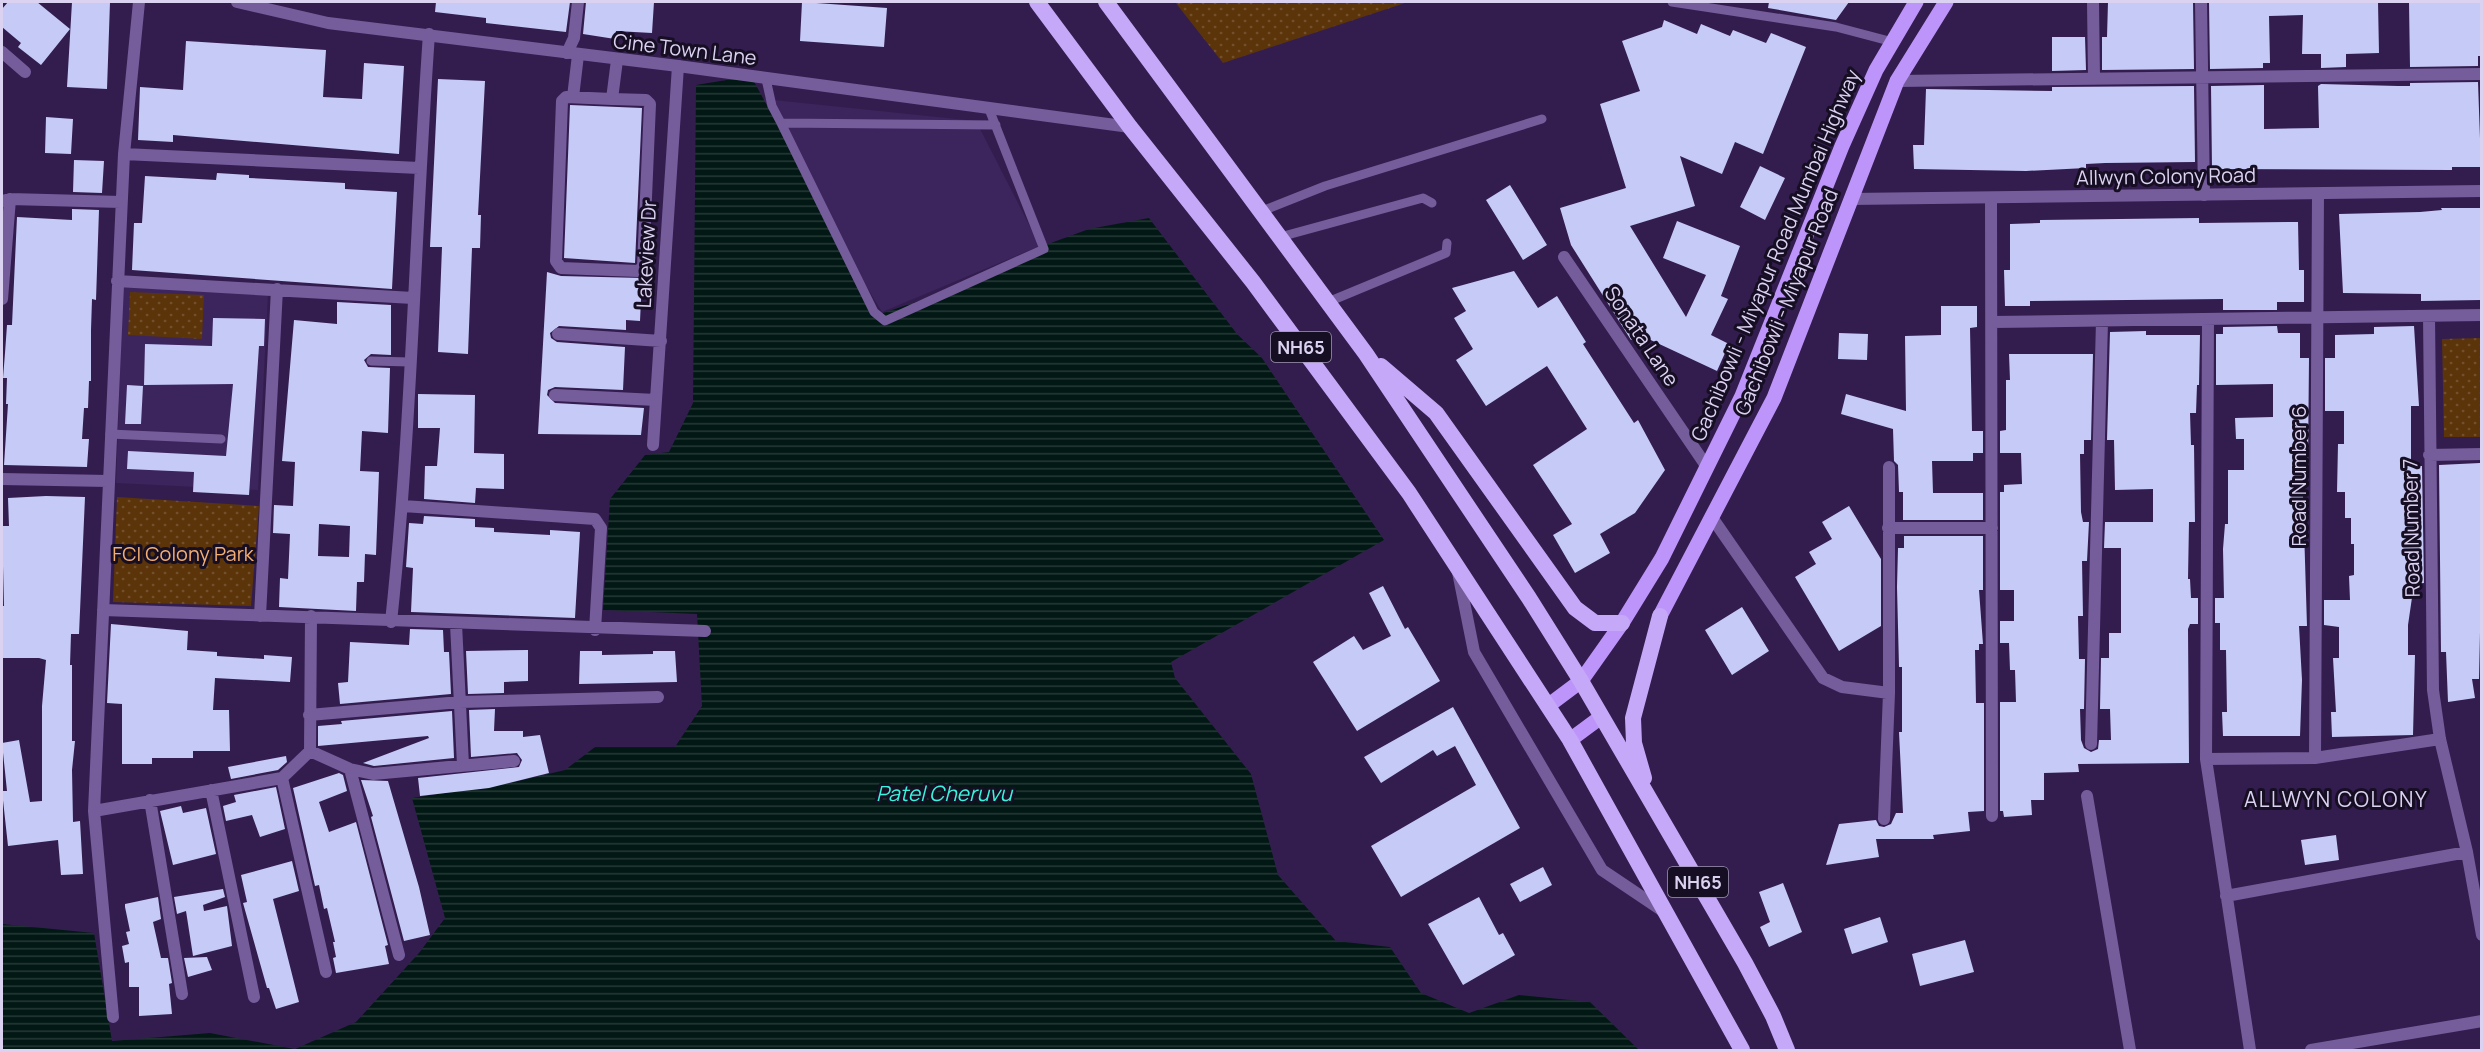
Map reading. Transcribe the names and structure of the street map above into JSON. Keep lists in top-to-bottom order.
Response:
{
  "streets": {
    "highway": ["NH65"],
    "main road": ["Gachibowli - Miyapur Road Mumbai Highway", "Gachibowli - Miyapur Road"],
    "street": [
      "Cine Town Lane",
      "Allwyn Colony Road",
      "Lakeview Dr",
      "Sonata Lane",
      "Road Number 6",
      "Road Number 7"
    ]
  },
  "crossings": [
    ["Cine Town Lane", "Lakeview Dr"],
    ["Cine Town Lane", "NH65"],
    ["Allwyn Colony Road", "Gachibowli - Miyapur Road"],
    ["Allwyn Colony Road", "Road Number 6"],
    ["Gachibowli - Miyapur Road Mumbai Highway", "Sonata Lane"],
    ["Gachibowli - Miyapur Road Mumbai Highway", "NH65"]
  ],
  "districts": ["ALLWYN COLONY"],
  "water": ["Patel Cheruvu"],
  "parks": ["FCI Colony Park"]
}
